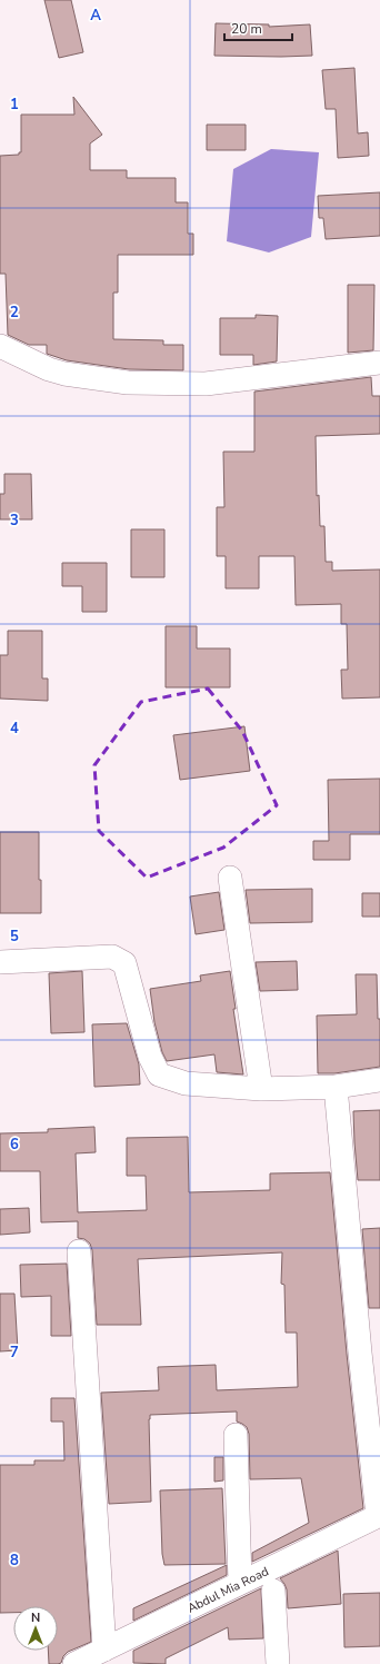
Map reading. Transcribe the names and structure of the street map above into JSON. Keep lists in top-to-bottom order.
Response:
{
  "streets": {
    "street": ["Abdul Mia Road"]
  },
  "scale_bar": "20 m",
  "north": "top",
  "grid": {
    "columns": ["A"],
    "rows": [
      "1",
      "2",
      "3",
      "4",
      "5",
      "6",
      "7",
      "8"
    ]
  }
}
